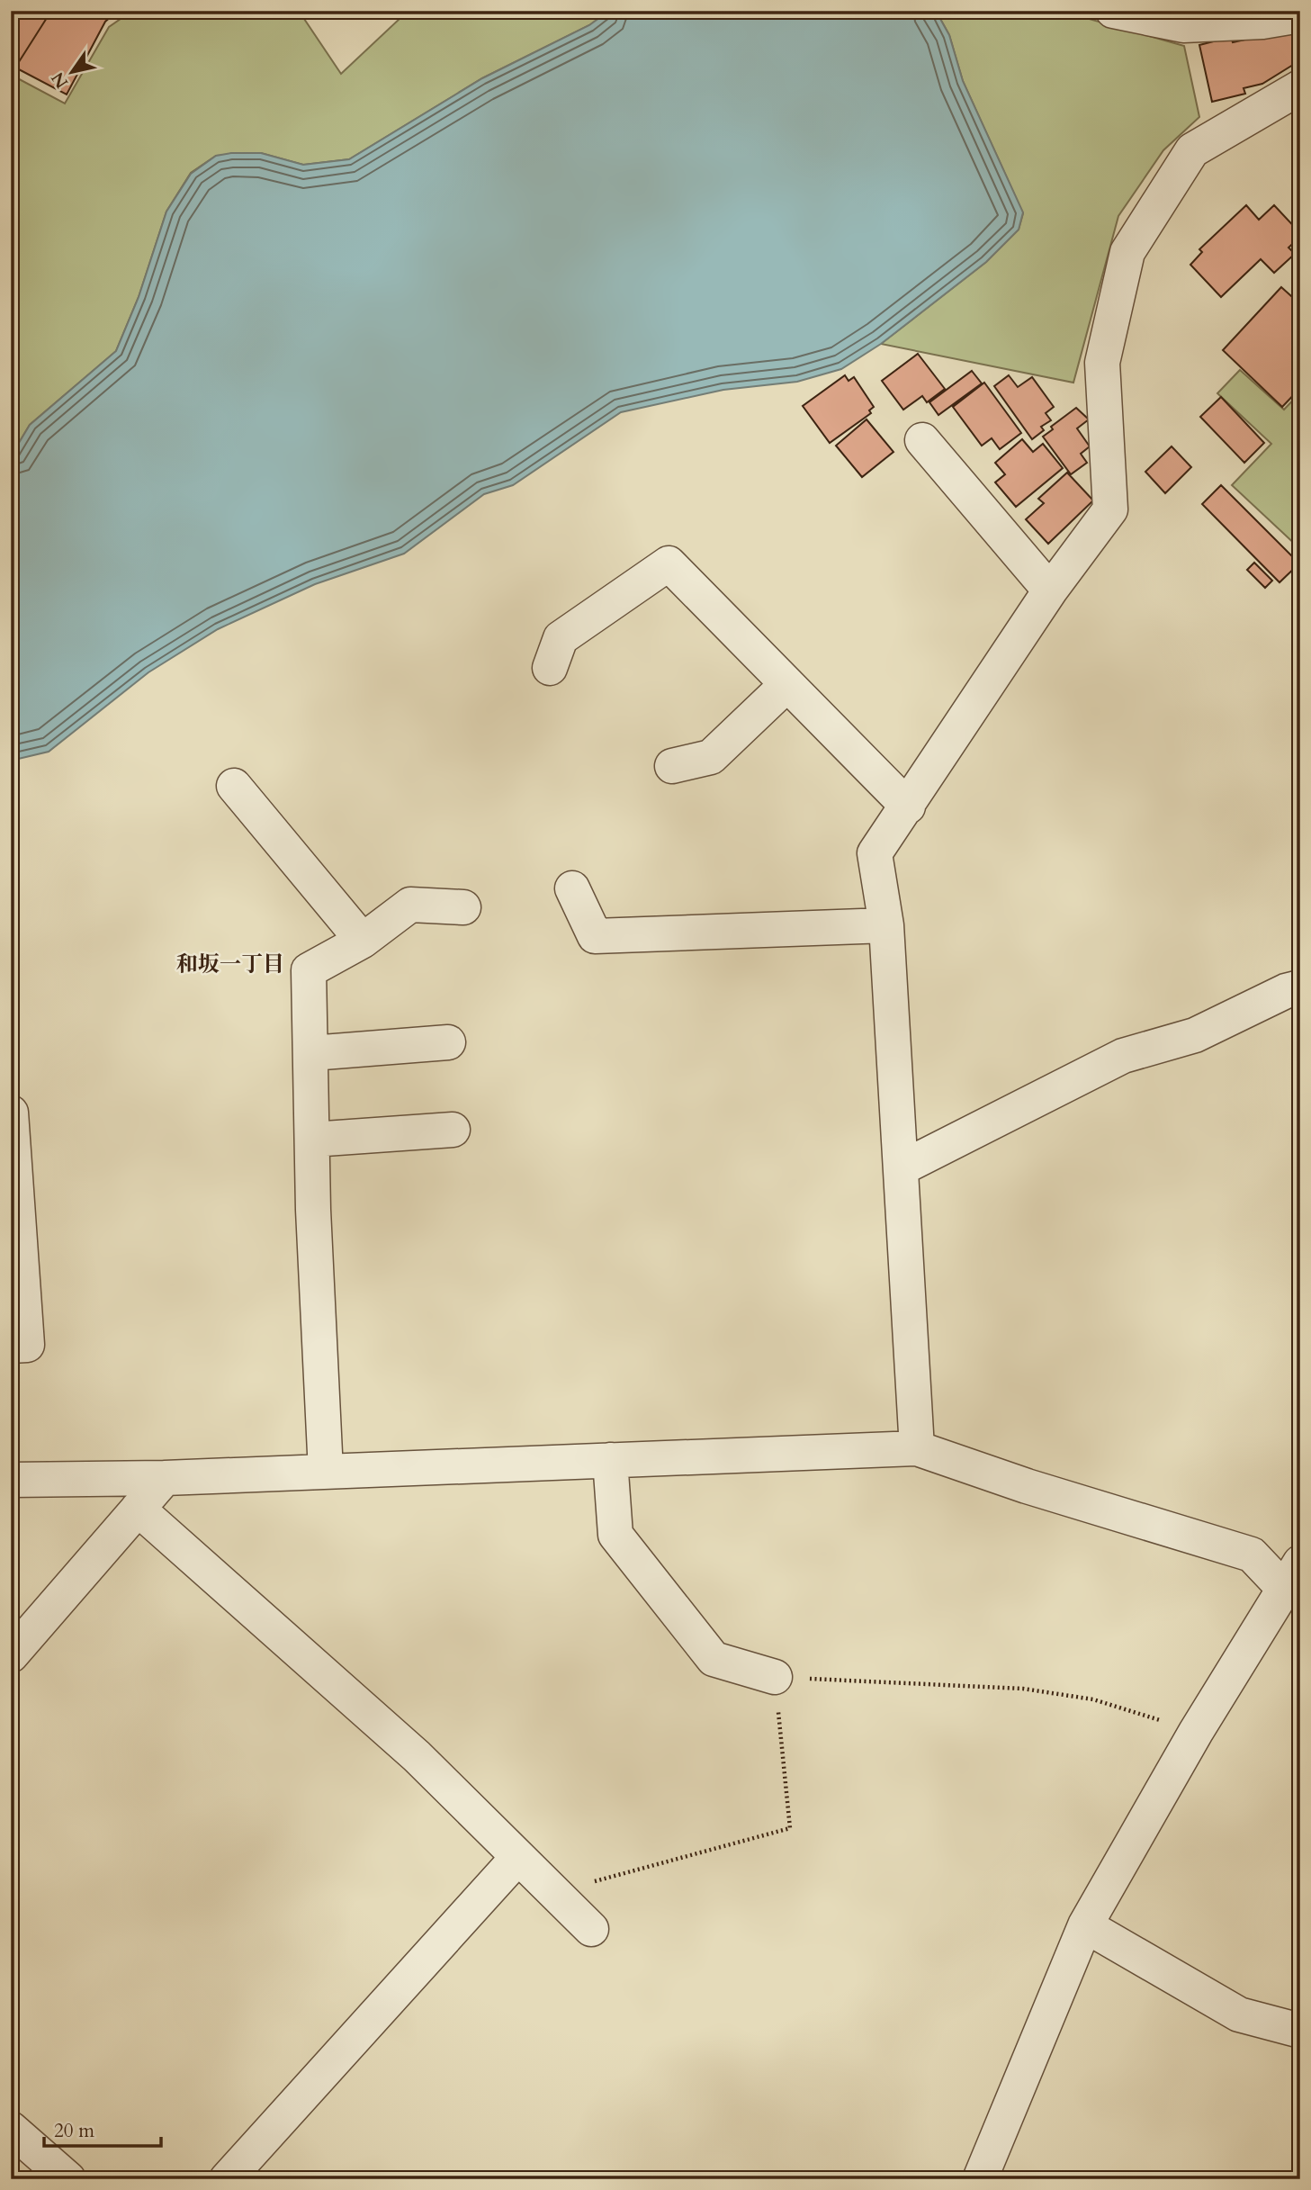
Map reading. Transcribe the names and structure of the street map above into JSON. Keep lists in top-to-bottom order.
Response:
{
  "districts": ["和坂一丁目"],
  "scale_bar": "20 m",
  "north": "bottom left"
}
